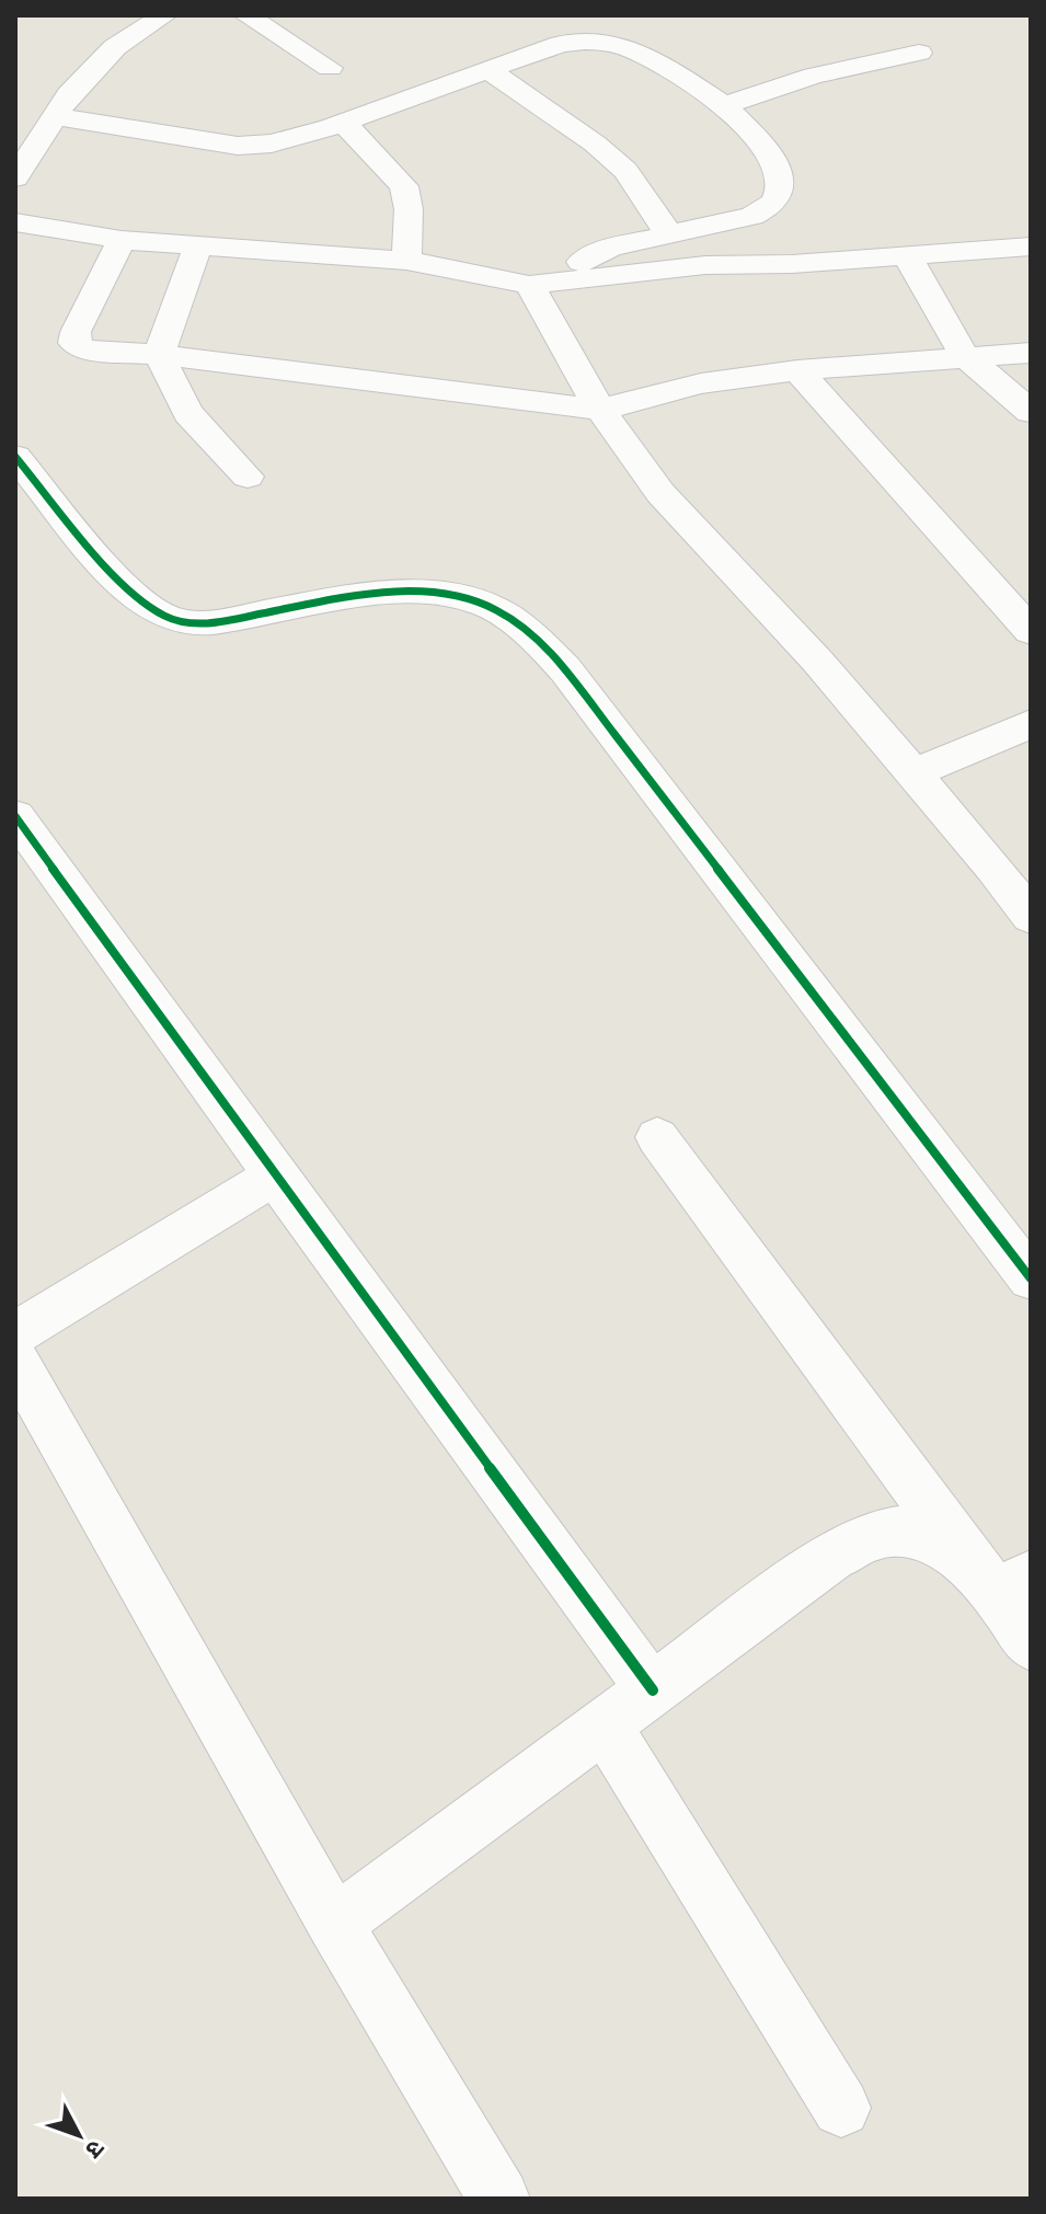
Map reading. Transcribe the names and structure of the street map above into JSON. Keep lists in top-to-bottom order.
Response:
{
  "north": "bottom right"
}
